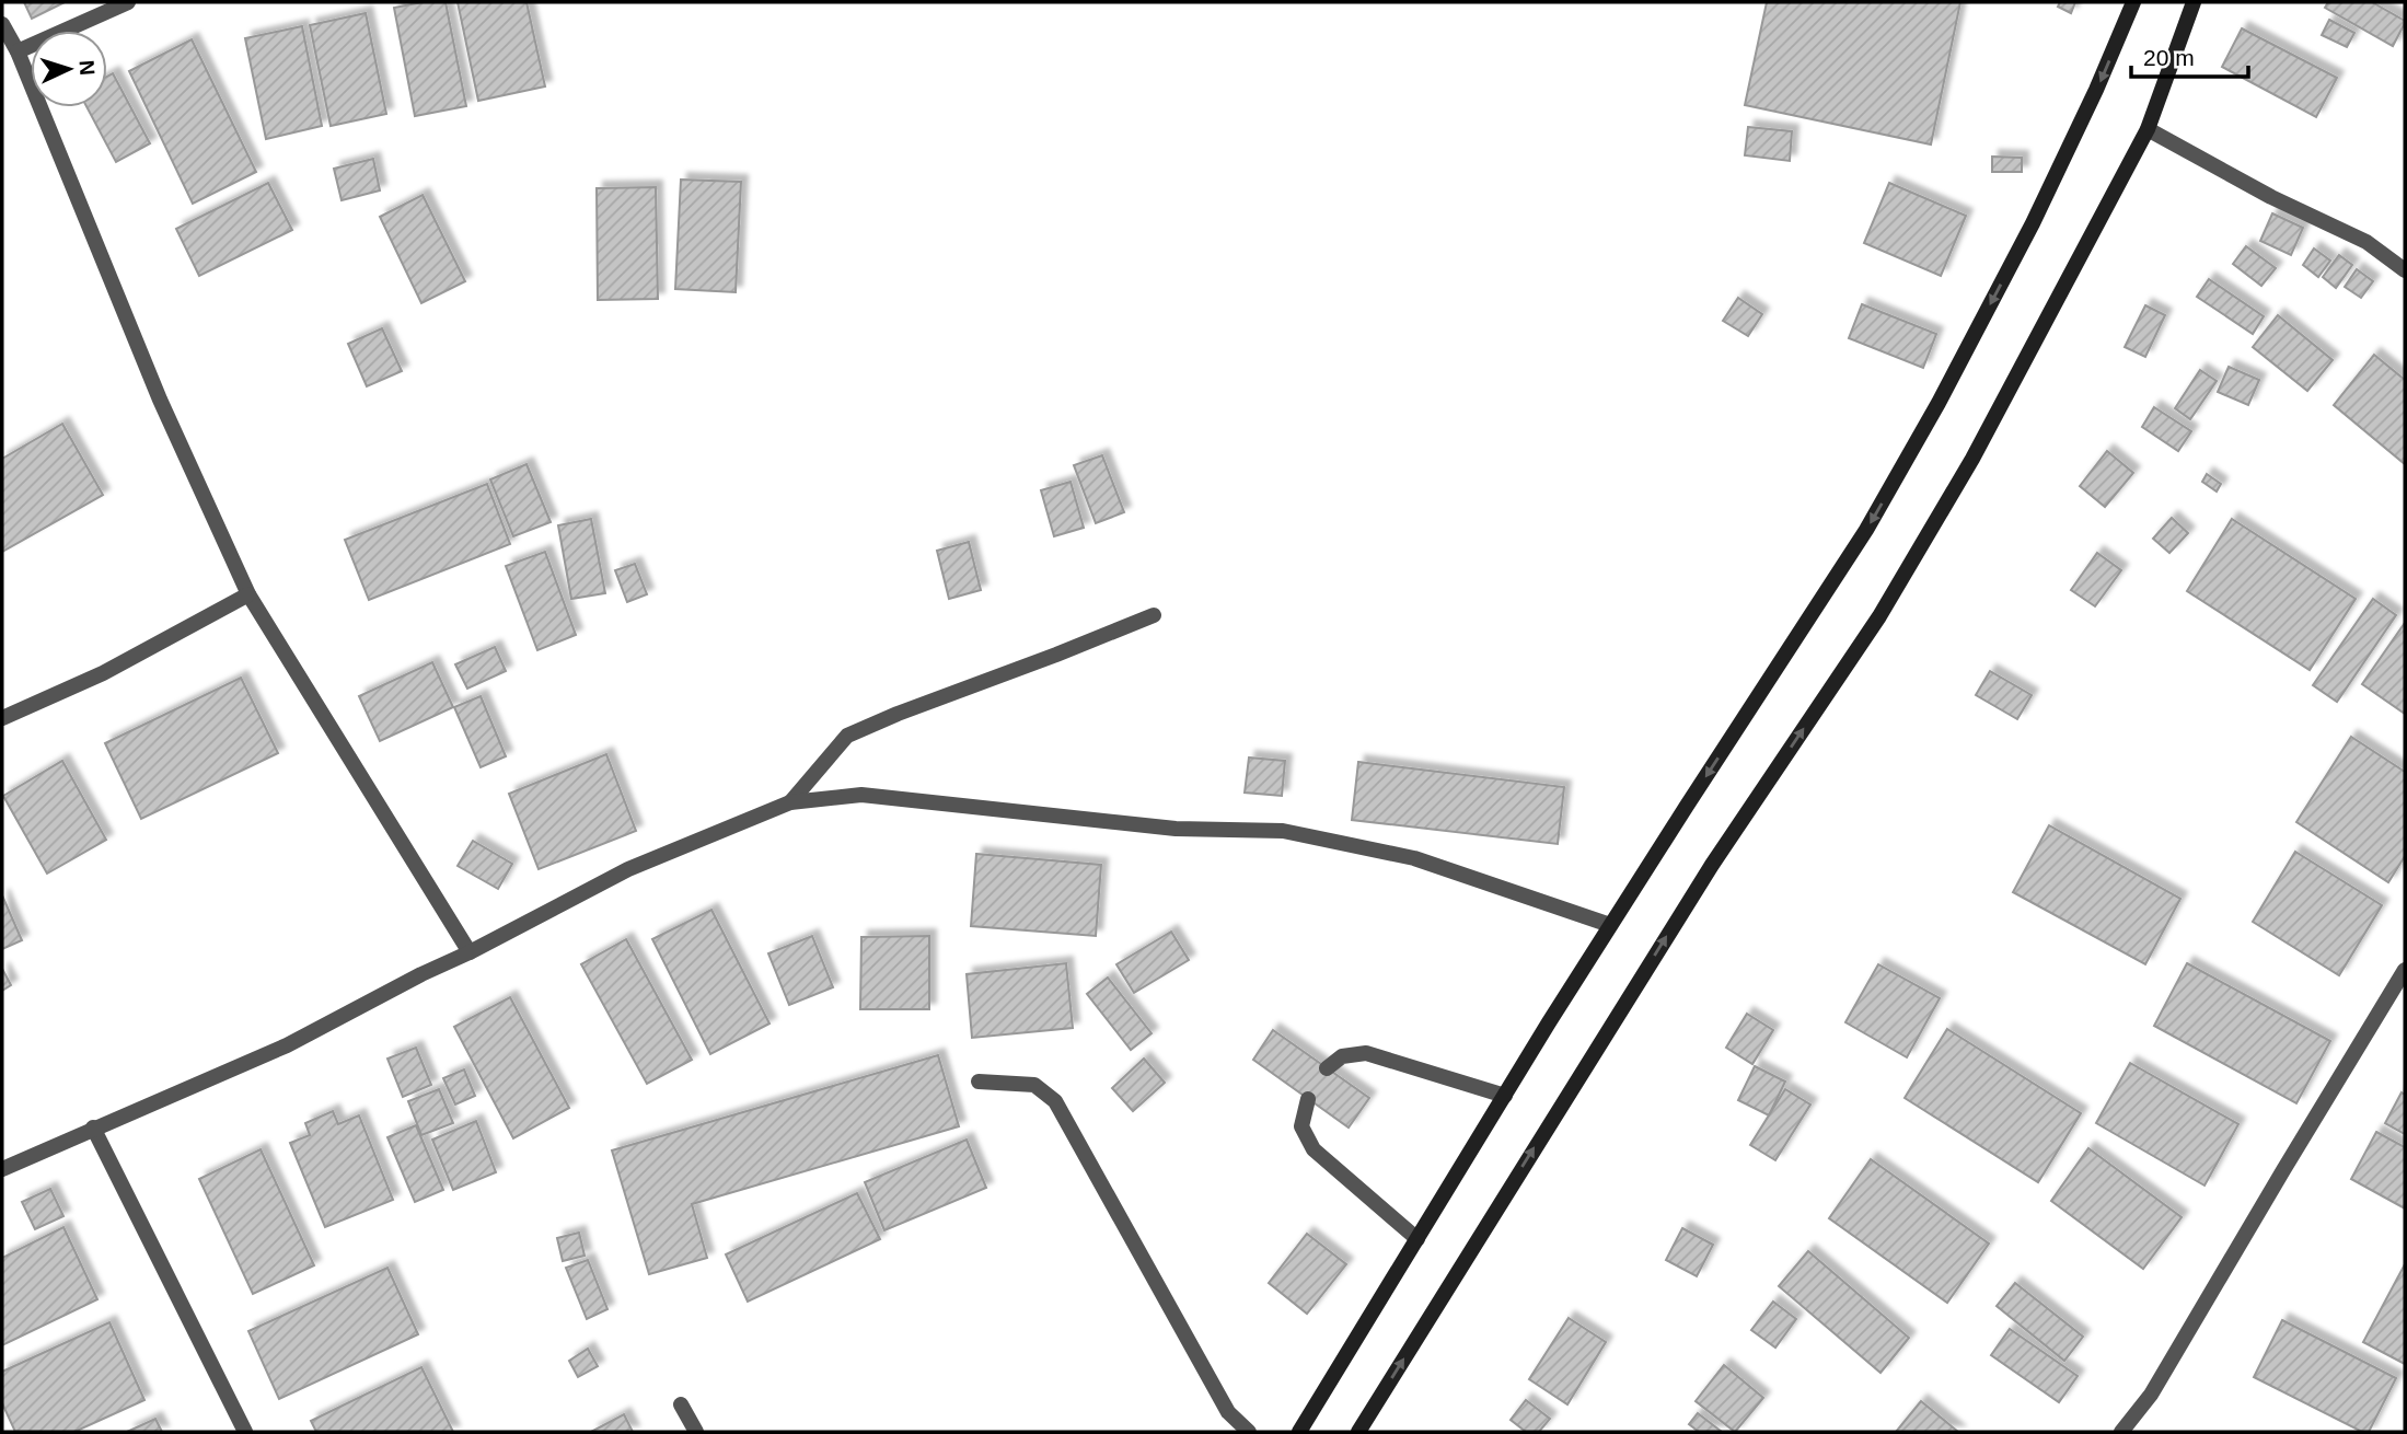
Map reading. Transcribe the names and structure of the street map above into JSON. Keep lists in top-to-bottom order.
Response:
{
  "scale_bar": "20 m",
  "north": "right"
}
